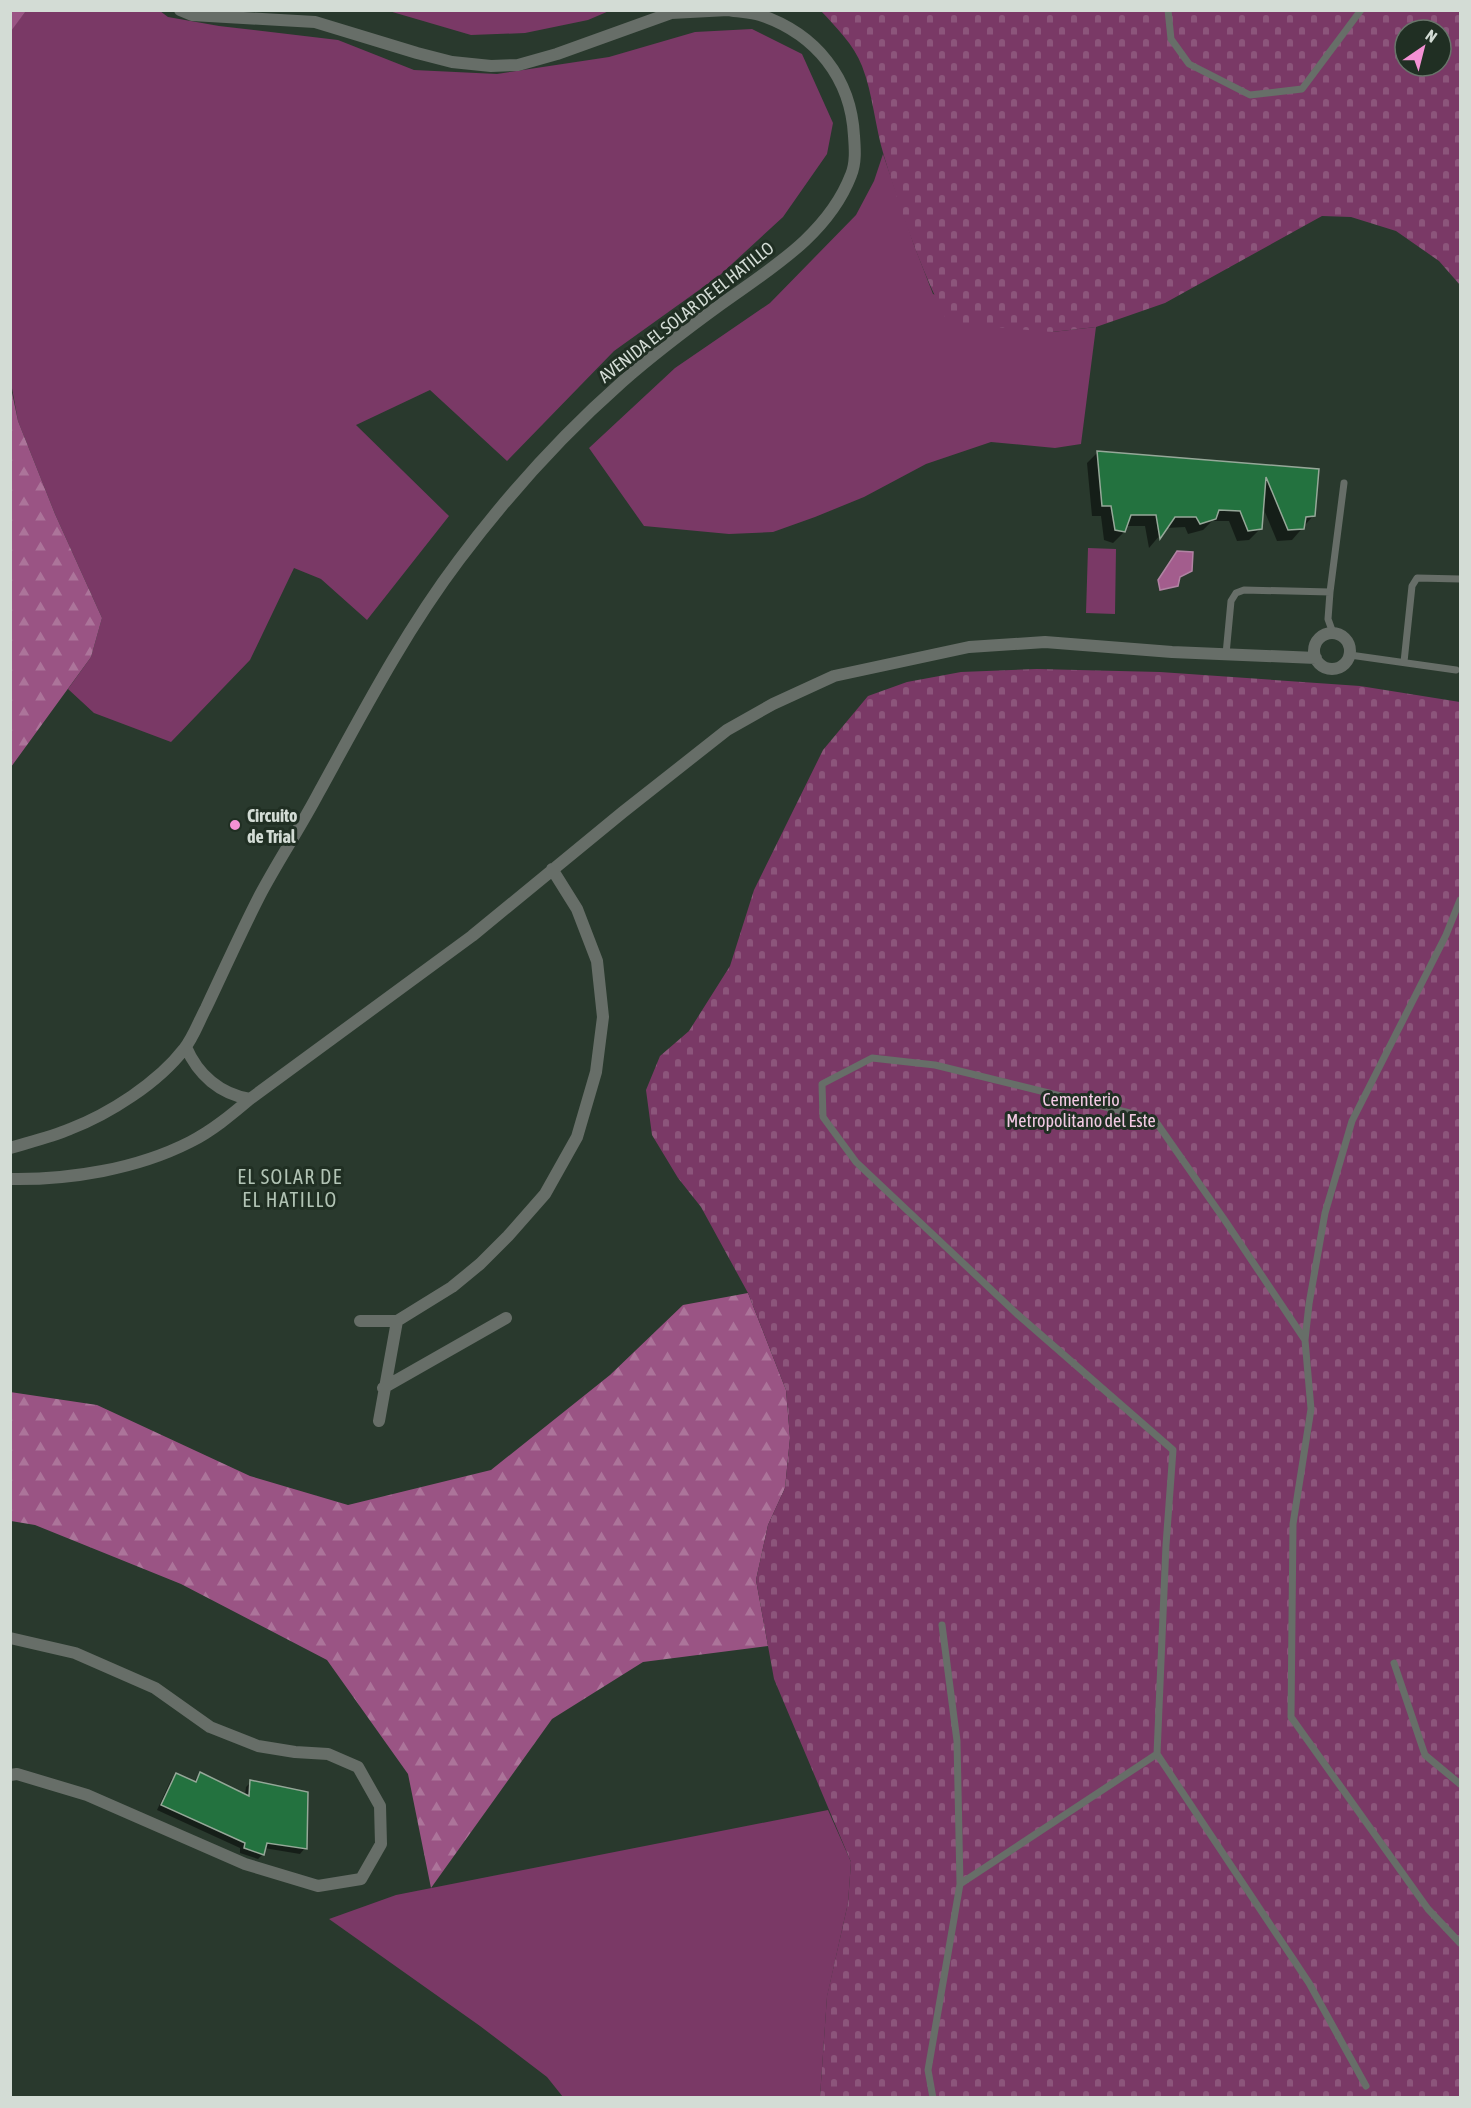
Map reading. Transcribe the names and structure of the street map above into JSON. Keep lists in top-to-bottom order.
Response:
{
  "streets": {
    "street": ["AVENIDA EL SOLAR DE EL HATILLO"]
  },
  "districts": ["EL SOLAR DE EL HATILLO"],
  "parks": ["Cementerio Metropolitano del Este"],
  "places": ["Circuito de Trial"],
  "north": "top right"
}
